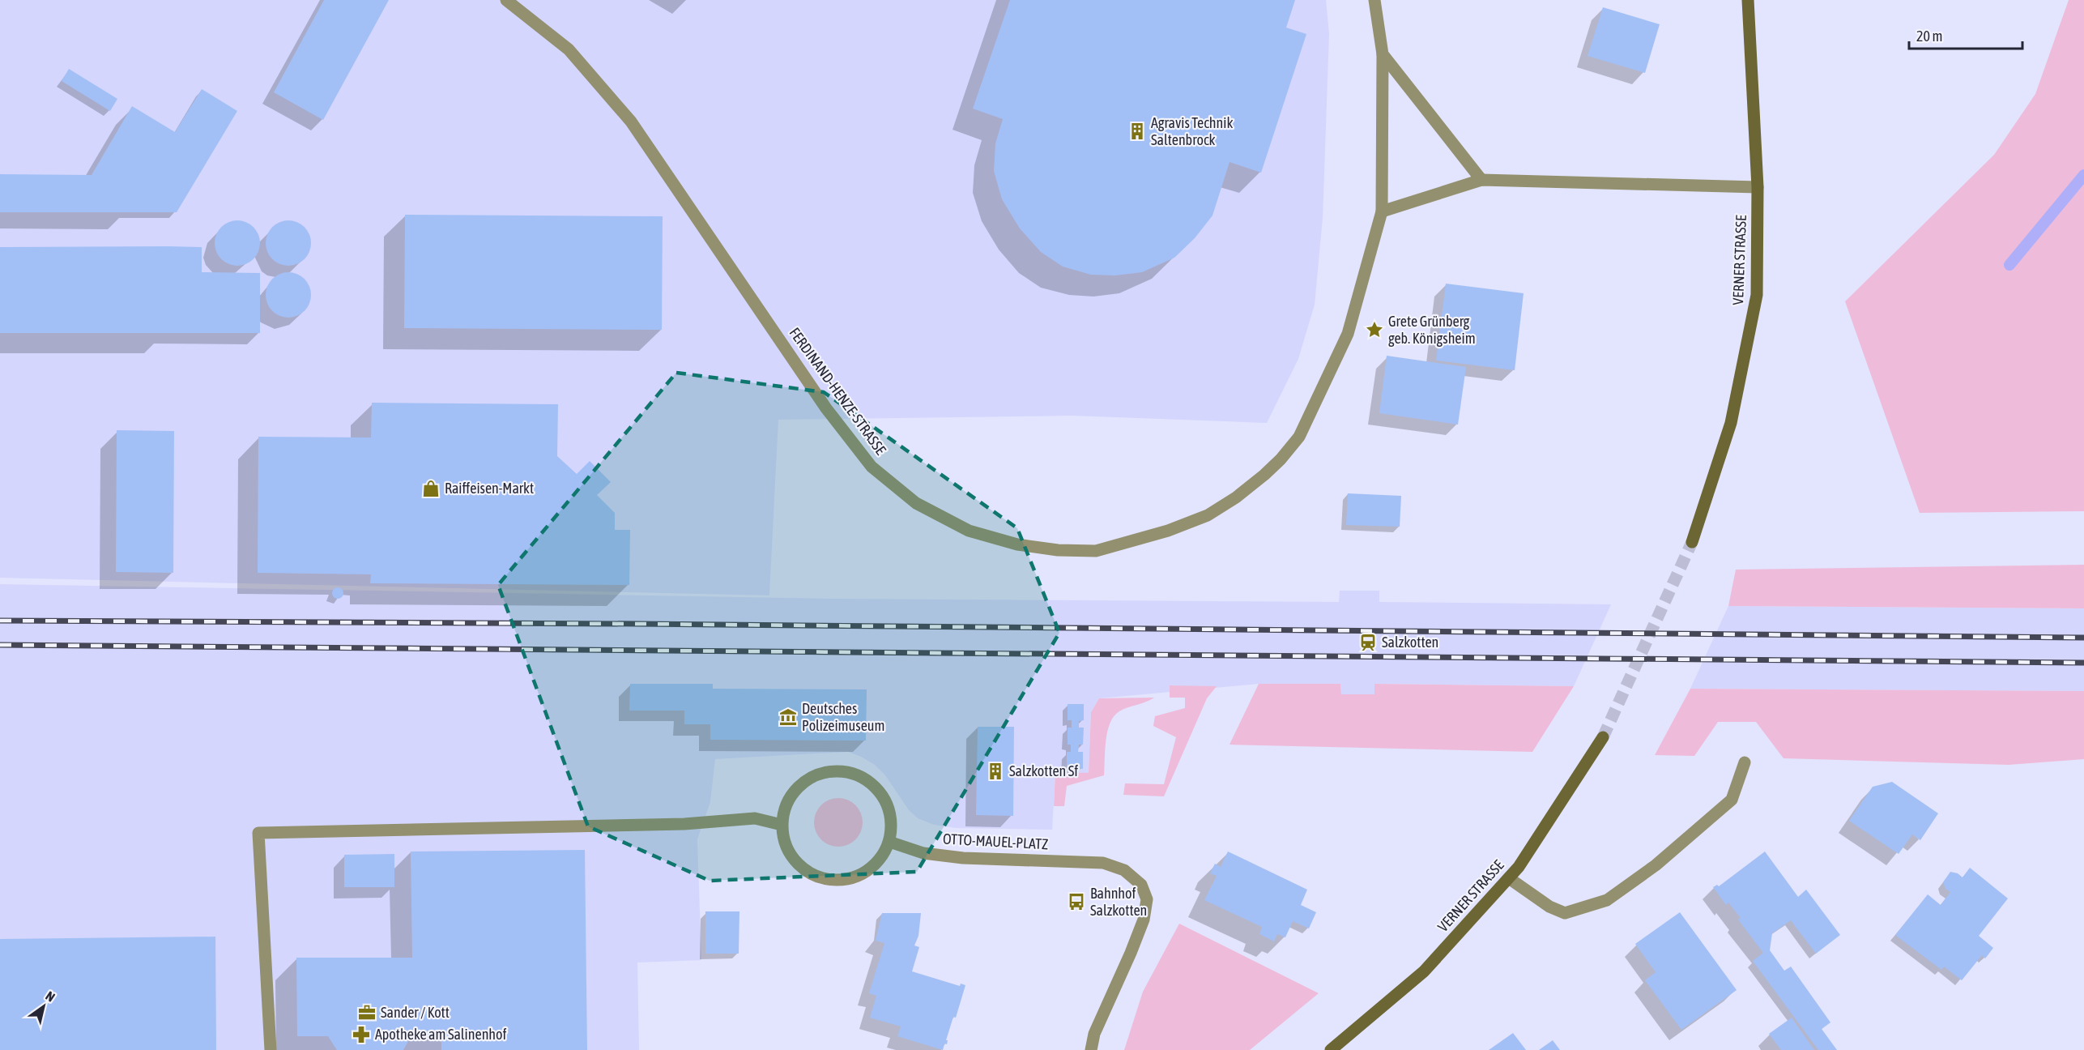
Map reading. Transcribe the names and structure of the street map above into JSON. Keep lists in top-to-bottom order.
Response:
{
  "streets": {
    "main road": ["VERNER STRASSE"],
    "street": ["FERDINAND-HENZE-STRASSE", "OTTO-MAUEL-PLATZ"]
  },
  "places": {
    "building": ["Agravis Technik Saltenbrock", "Salzkotten Sf"],
    "place": ["Grete Grünberg geb. Königsheim"],
    "shop": ["Raiffeisen-Markt"],
    "station": ["Salzkotten"],
    "museum": ["Deutsches Polizeimuseum"],
    "bus stop": ["Bahnhof Salzkotten"],
    "office": ["Sander / Kott"],
    "pharmacy": ["Apotheke am Salinenhof"]
  },
  "scale_bar": "20 m",
  "north": "top right"
}
